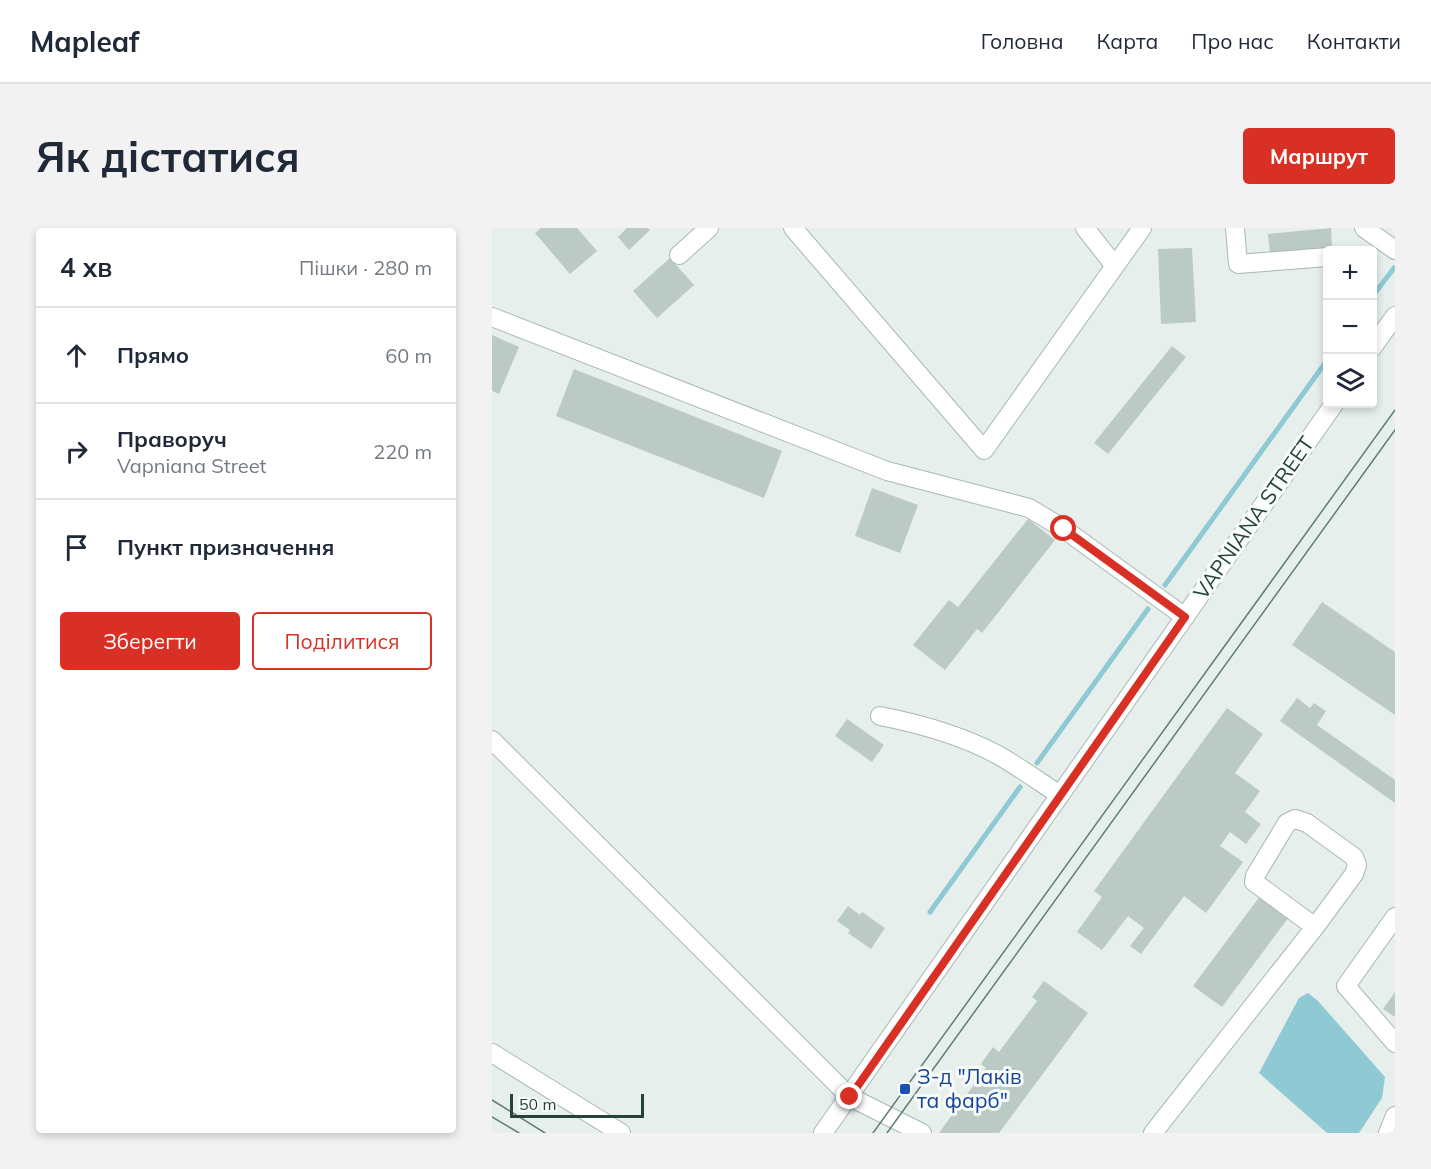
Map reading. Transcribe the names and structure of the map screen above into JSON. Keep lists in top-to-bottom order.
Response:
{
  "streets": {
    "street": ["VAPNIANA STREET"]
  },
  "places": {
    "transit": ["З-д \"Лаків та фарб\""]
  },
  "scale_bar": "50 m",
  "page": {
    "header": "Mapleaf",
    "nav": [
      "Головна",
      "Карта",
      "Про нас",
      "Контакти"
    ],
    "buttons": [
      "Маршрут",
      ["Зберегти", "Поділитися"]
    ],
    "title": "Як дістатися",
    "heading": ["4 хв", "Пішки · 280 m"],
    "map_buttons": ["+", "−"],
    "list": [
      ["Прямо", "60 m"],
      ["Праворуч", "Vapniana Street", "220 m"],
      "Пункт призначення"
    ],
    "scale": "50 m"
  }
}
